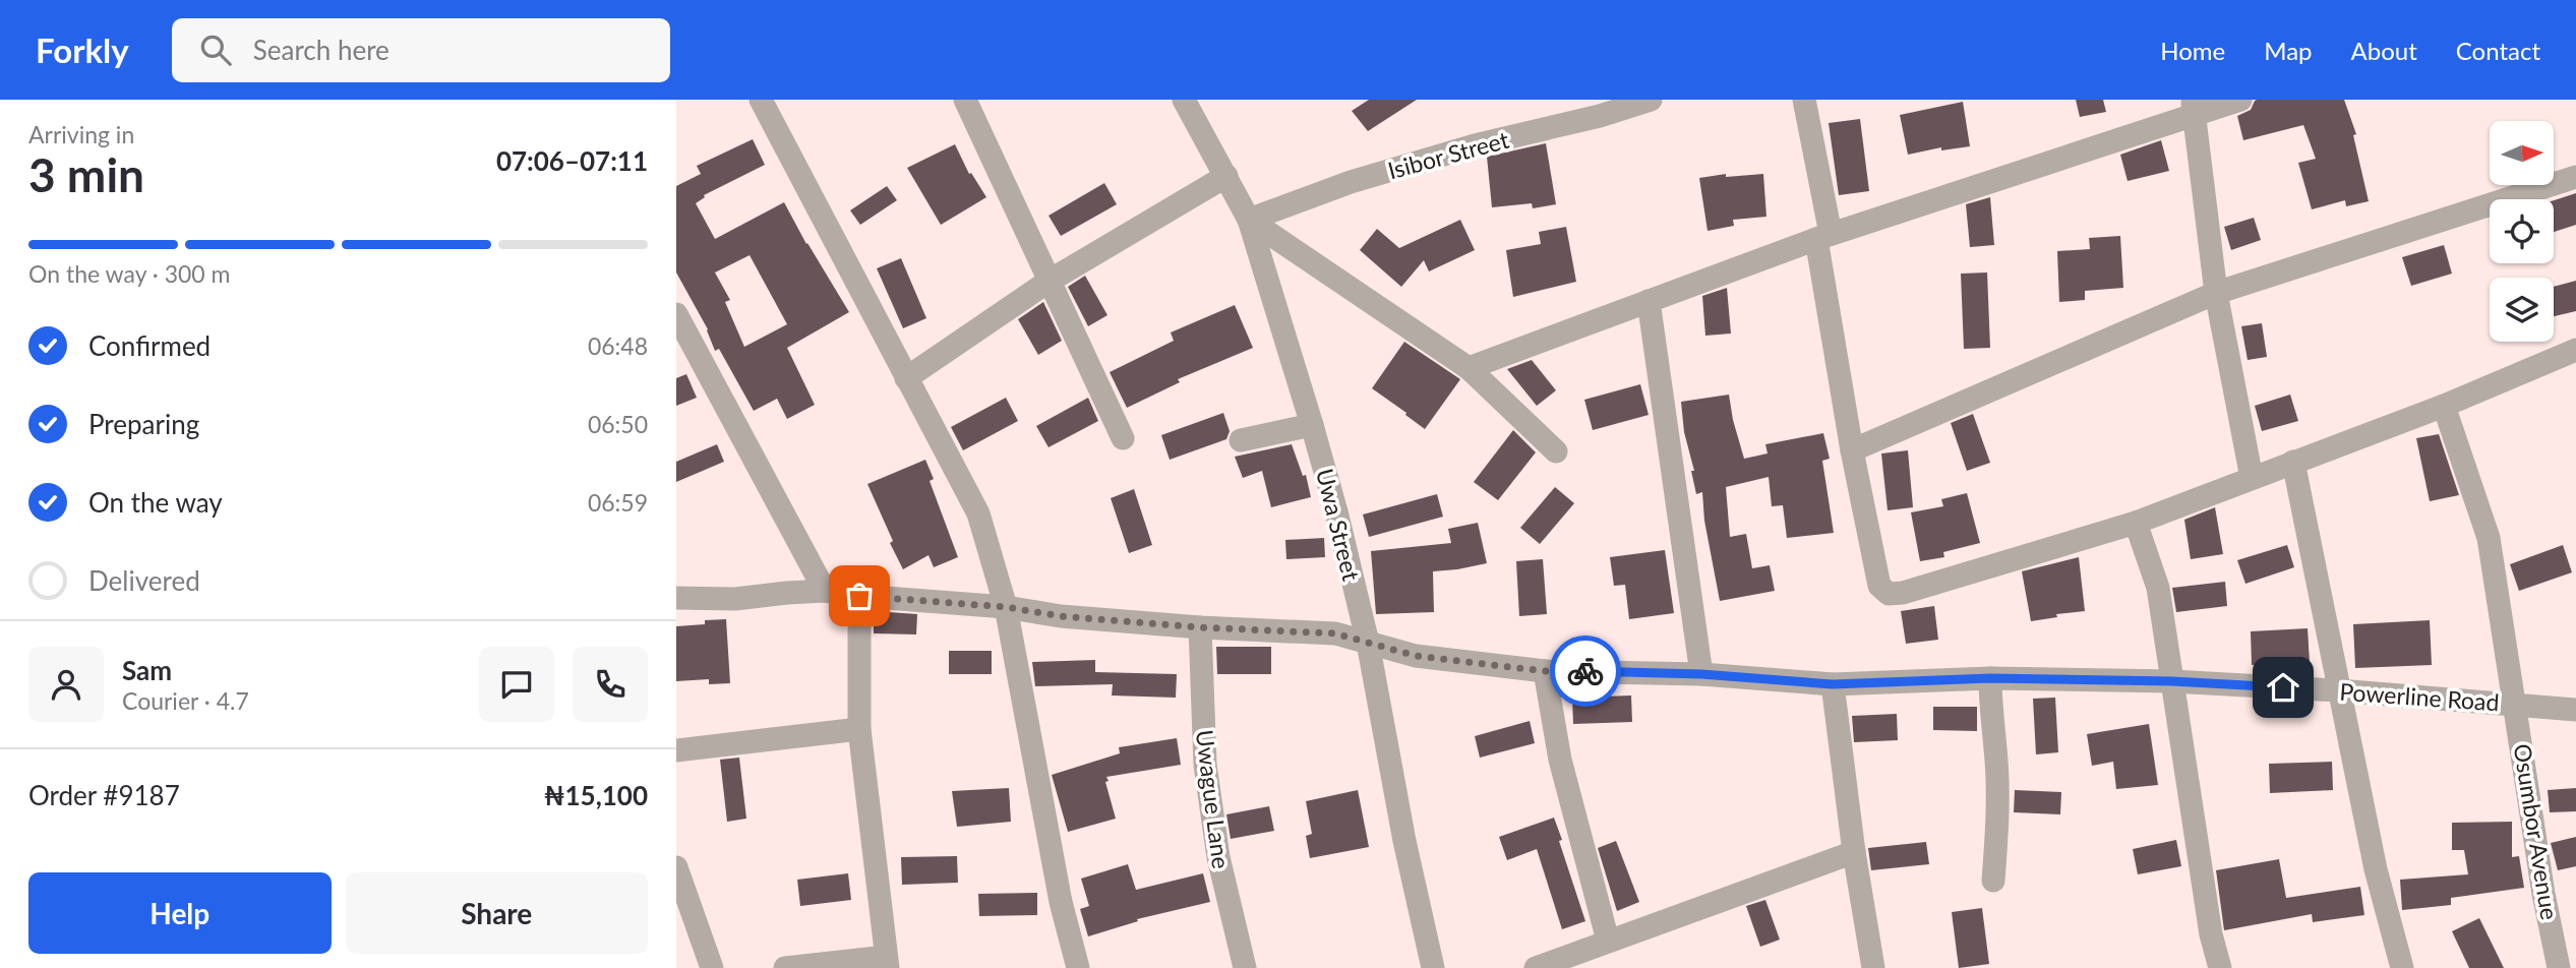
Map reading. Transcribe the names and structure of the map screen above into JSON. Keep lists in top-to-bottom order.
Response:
{
  "streets": {
    "street": [
      "Isibor Street",
      "Uwa Street",
      "Powerline Road",
      "Uwague Lane",
      "Osumbor Avenue"
    ]
  },
  "crossings": [
    ["Isibor Street", "Uwa Street"],
    ["Uwa Street", "Powerline Road"],
    ["Powerline Road", "Uwague Lane"],
    ["Powerline Road", "Osumbor Avenue"]
  ],
  "north": "right",
  "page": {
    "header": "Forkly",
    "search": "Search here",
    "nav": [
      "Home",
      "Map",
      "About",
      "Contact"
    ],
    "heading": ["3 min", "Arriving in", "07:06–07:11"],
    "panel": [
      "Sam",
      "Courier · 4.7",
      "Order #9187",
      "₦15,100"
    ],
    "bar": "On the way · 300 m",
    "list": [
      ["Confirmed", "06:48"],
      ["Preparing", "06:50"],
      ["On the way", "06:59"],
      "Delivered"
    ],
    "buttons": ["Help", "Share"]
  }
}
